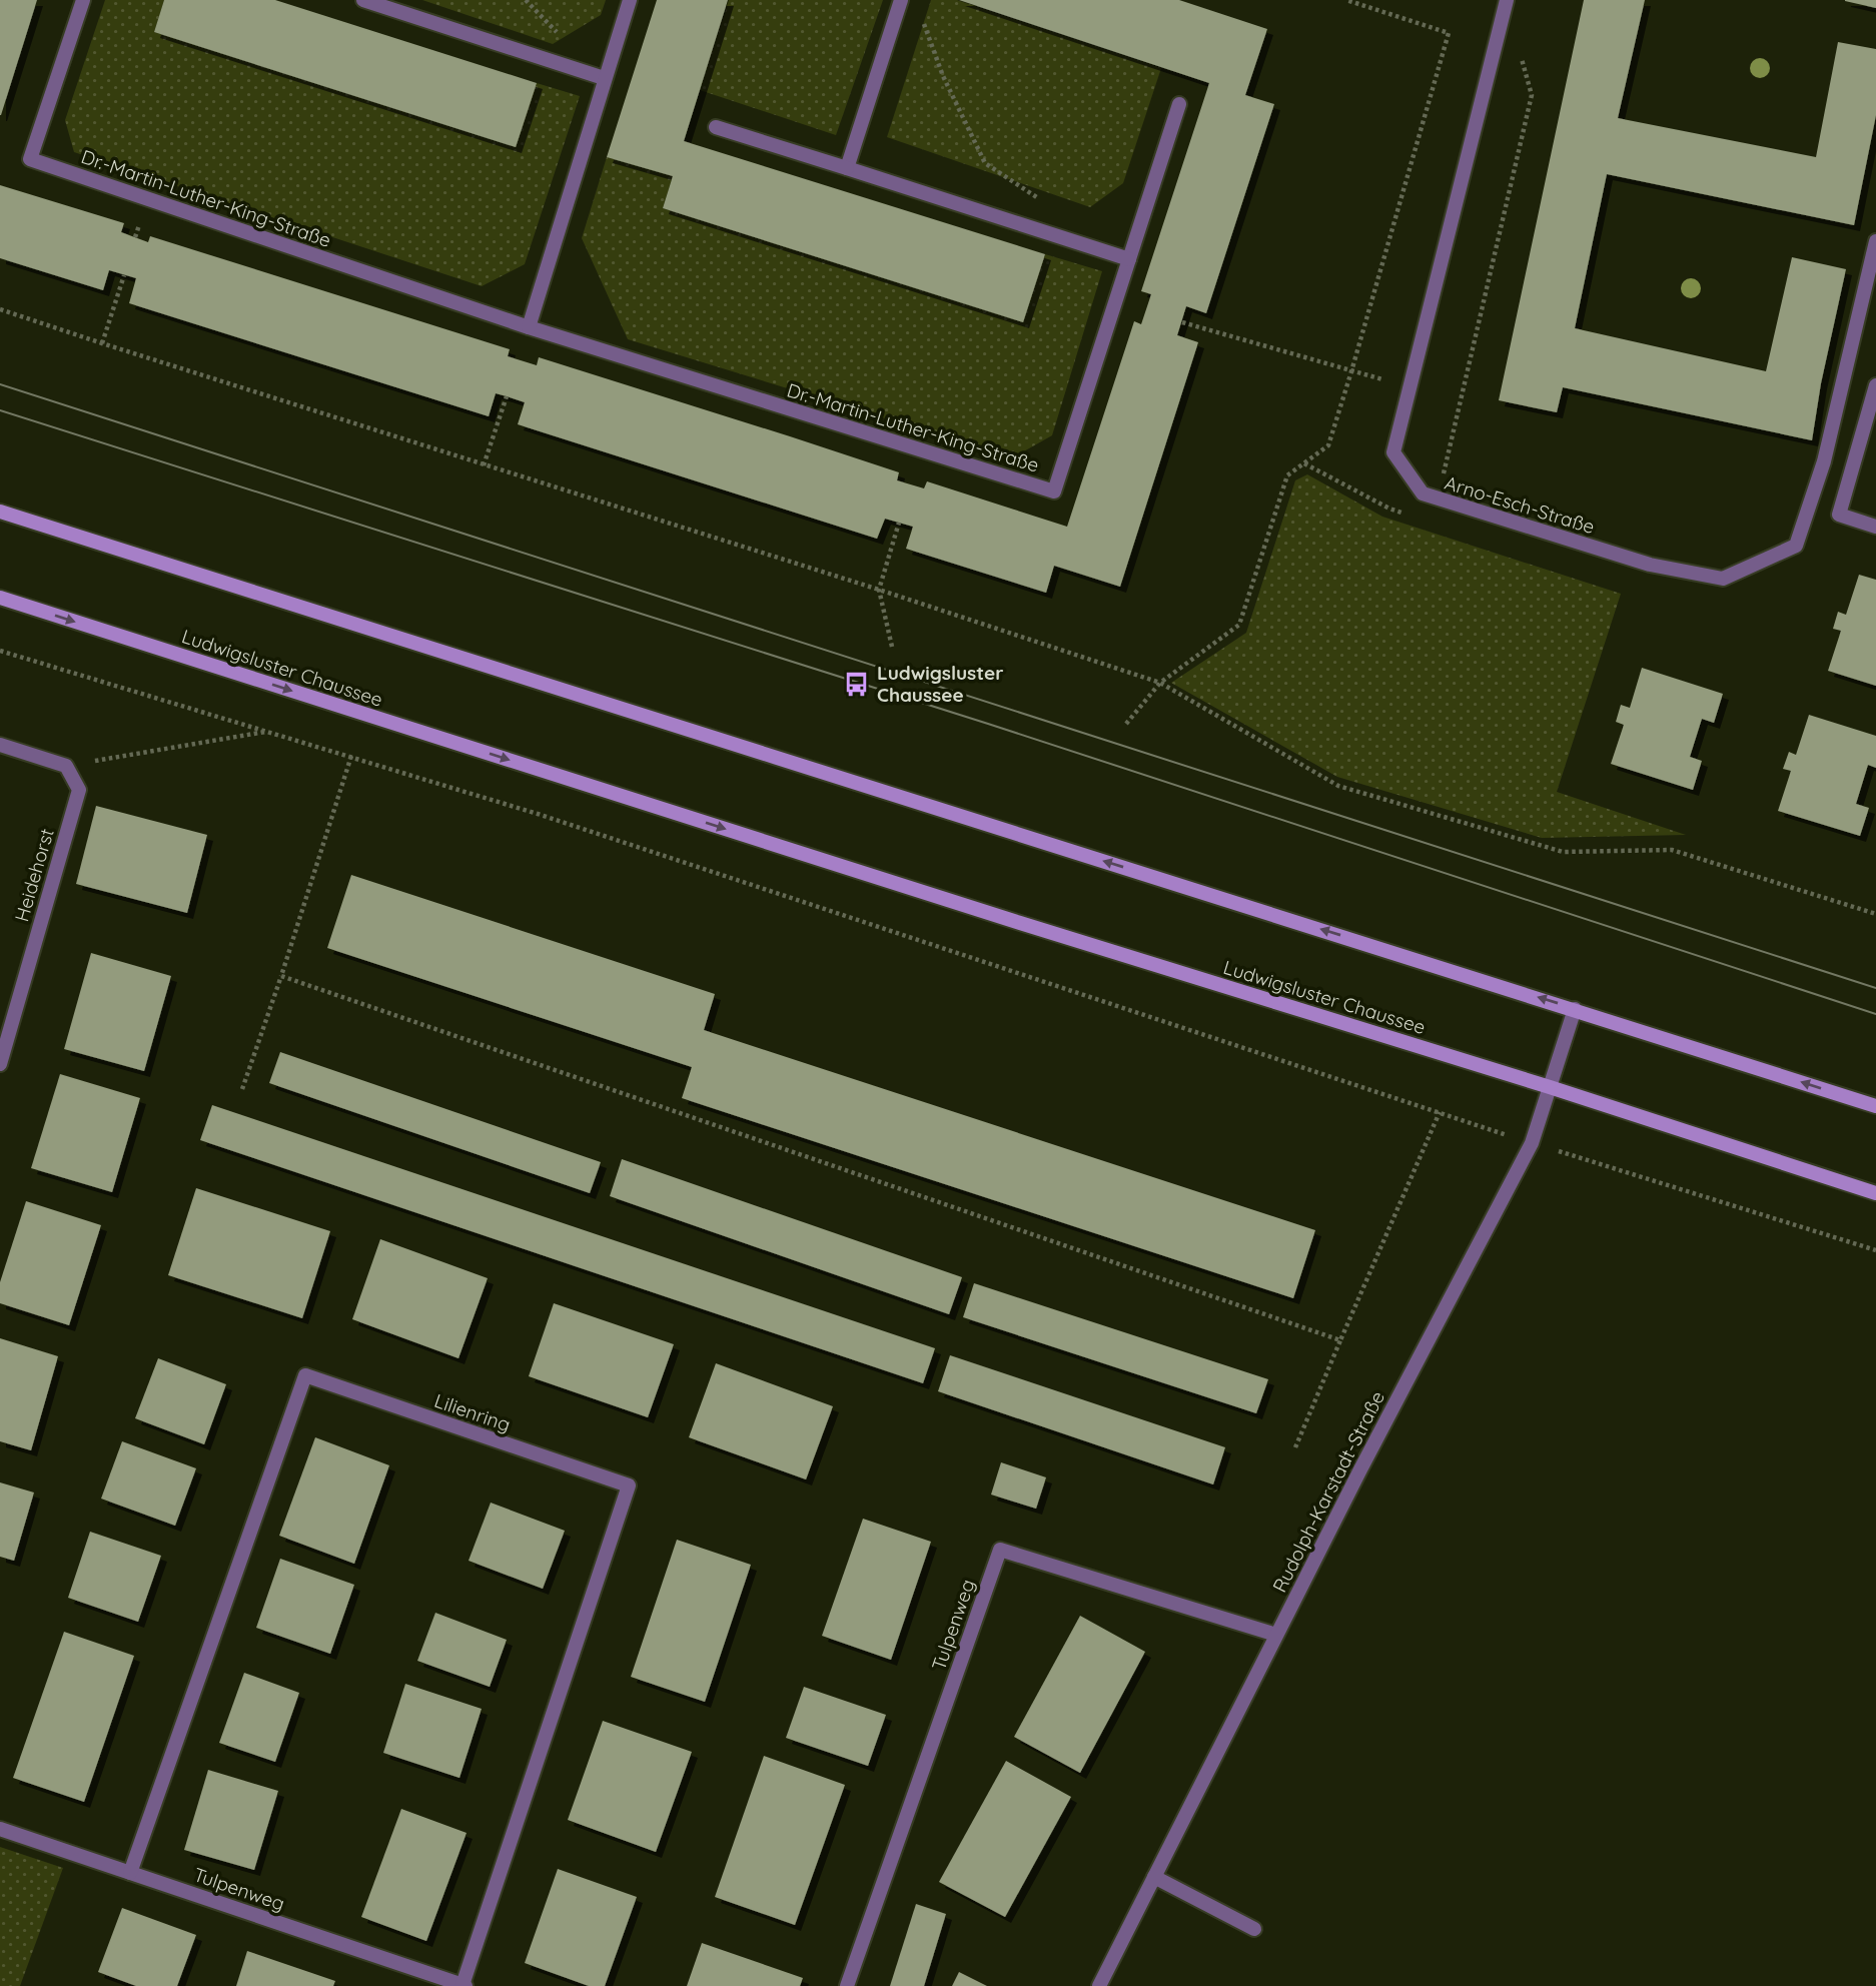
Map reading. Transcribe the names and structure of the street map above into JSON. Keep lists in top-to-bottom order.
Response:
{
  "streets": {
    "street": [
      "Dr.-Martin-Luther-King-Straße",
      "Arno-Esch-Straße",
      "Ludwigsluster Chaussee",
      "Heidehorst",
      "Lilienring",
      "Rudolph-Karstadt-Straße",
      "Tulpenweg"
    ]
  },
  "crossings": [
    ["Ludwigsluster Chaussee", "Rudolph-Karstadt-Straße"],
    ["Lilienring", "Tulpenweg"],
    ["Rudolph-Karstadt-Straße", "Tulpenweg"]
  ],
  "places": {
    "bus stop": ["Ludwigsluster Chaussee"]
  }
}
